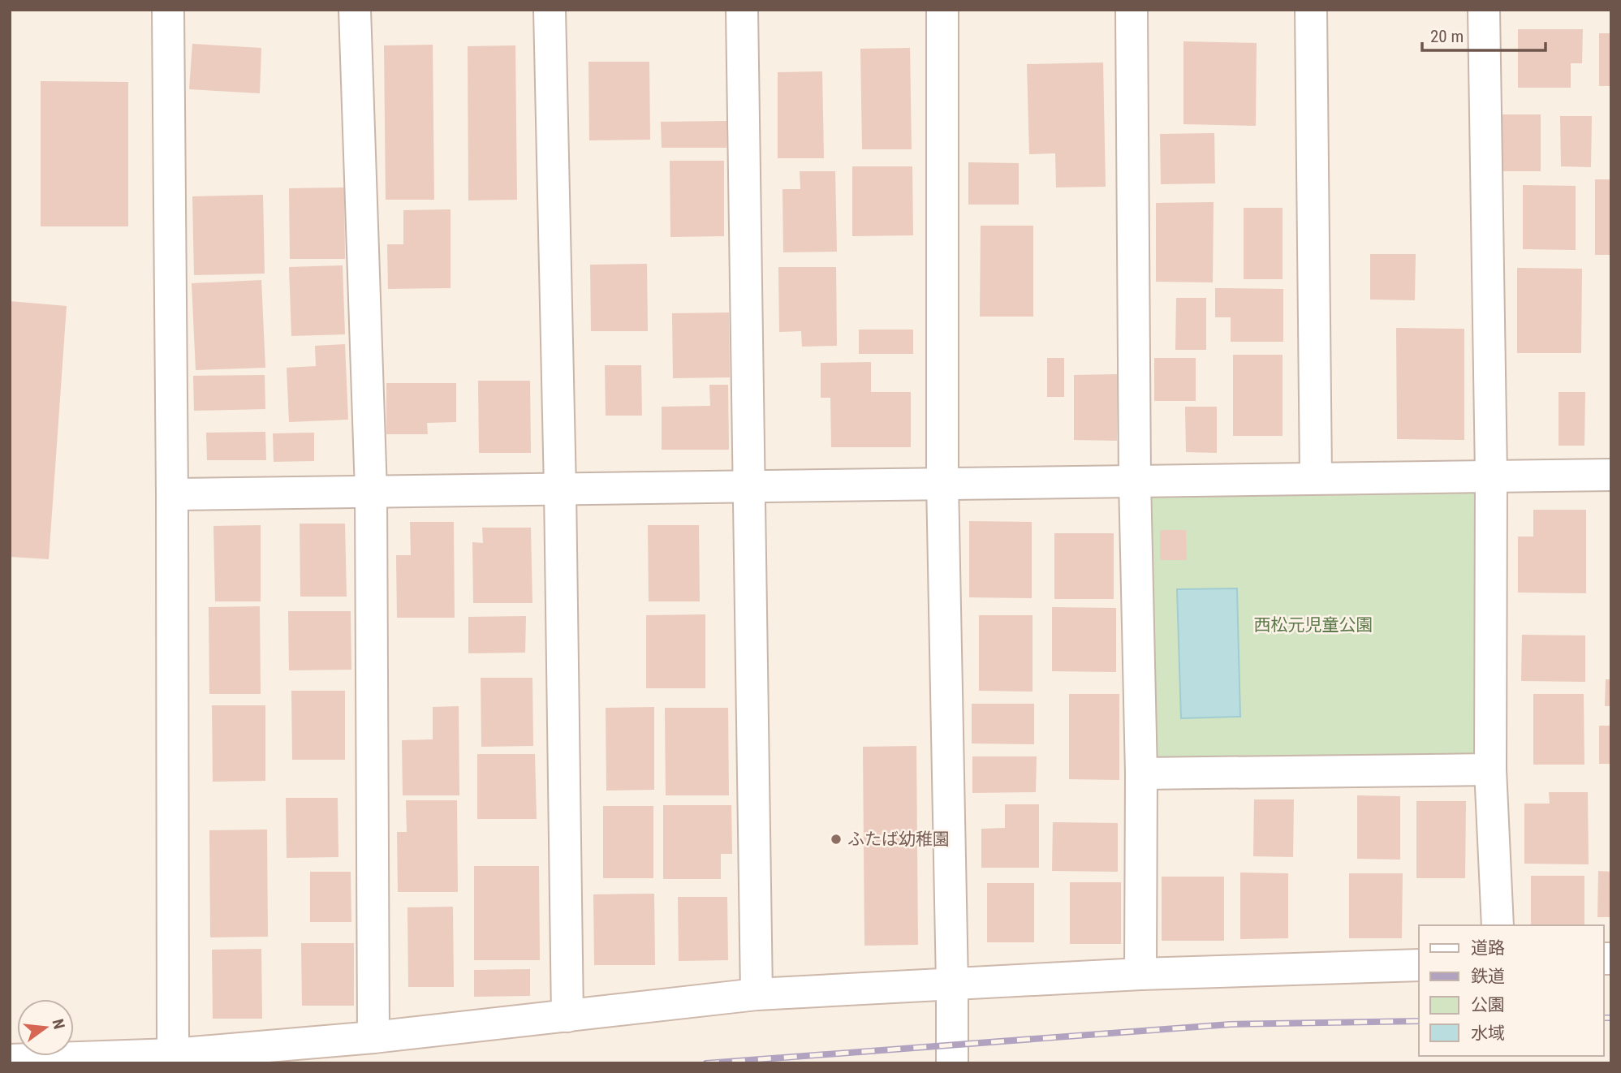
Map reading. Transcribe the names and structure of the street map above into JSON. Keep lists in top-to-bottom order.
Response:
{
  "parks": ["西松元児童公園"],
  "places": ["ふたば幼稚園"],
  "legend": [
    "道路",
    "鉄道",
    "公園",
    "水域"
  ],
  "scale_bar": "20 m",
  "north": "right"
}
